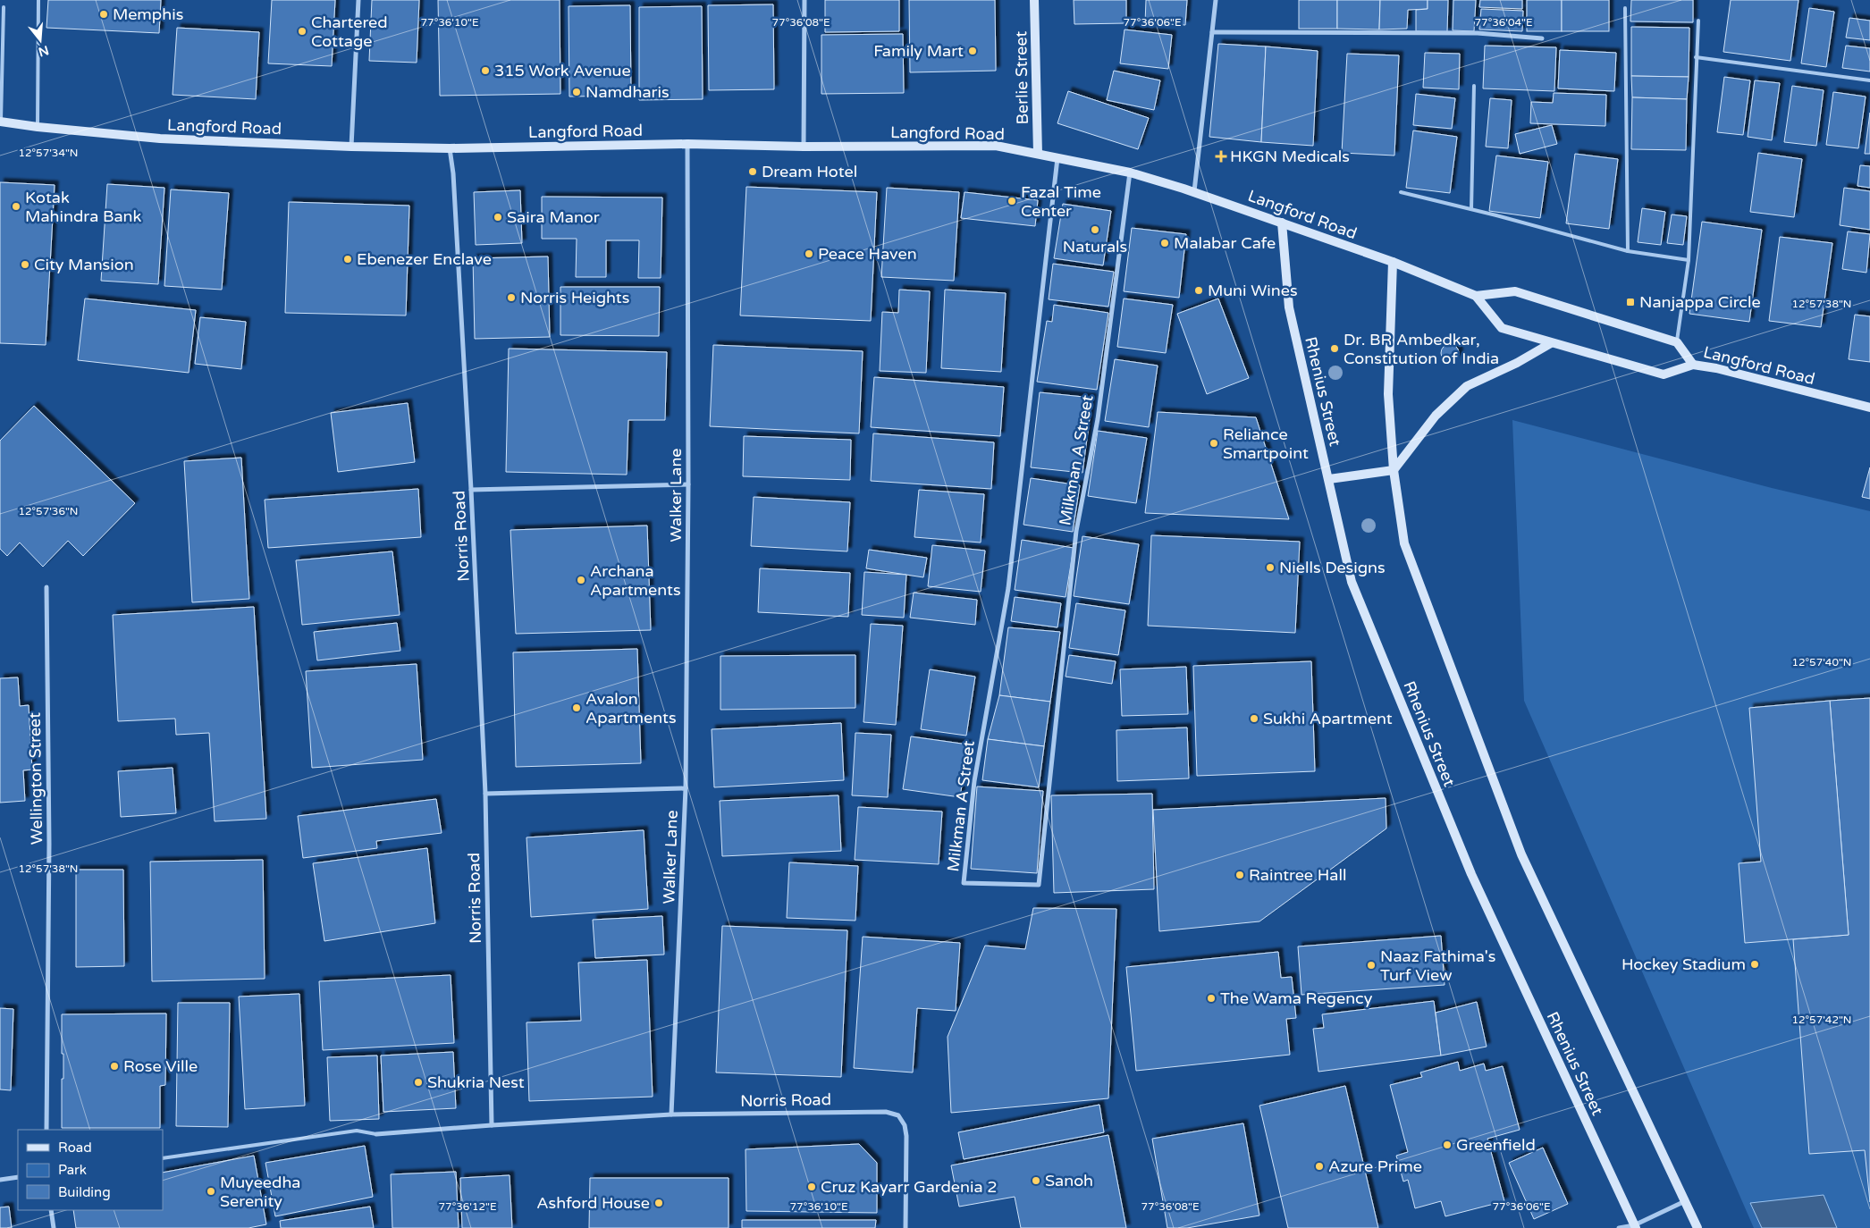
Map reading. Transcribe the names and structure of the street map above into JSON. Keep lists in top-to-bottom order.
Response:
{
  "streets": {
    "street": [
      "Berlie Street",
      "Langford Road",
      "Rhenius Street",
      "Milkman A Street",
      "Walker Lane",
      "Norris Road",
      "Wellington Street"
    ]
  },
  "crossings": [
    ["Berlie Street", "Langford Road"],
    ["Langford Road", "Rhenius Street"],
    ["Langford Road", "Milkman A Street"],
    ["Langford Road", "Walker Lane"],
    ["Langford Road", "Norris Road"],
    ["Walker Lane", "Norris Road"]
  ],
  "places": {
    "other": [
      "Memphis",
      "Chartered Cottage",
      "Family Mart",
      "315 Work Avenue",
      "Namdharis",
      "Dream Hotel",
      "Fazal Time Center",
      "Kotak Mahindra Bank",
      "Saira Manor",
      "Naturals",
      "Malabar Cafe",
      "Peace Haven",
      "Ebenezer Enclave",
      "City Mansion",
      "Muni Wines",
      "Norris Heights",
      "Dr. BR Ambedkar, Constitution of India",
      "Reliance Smartpoint",
      "Niells Designs",
      "Archana Apartments",
      "Avalon Apartments",
      "Sukhi Apartment",
      "Raintree Hall",
      "Hockey Stadium",
      "Naaz Fathima's Turf View",
      "The Wama Regency",
      "Rose Ville",
      "Shukria Nest",
      "Greenfield",
      "Azure Prime",
      "Sanoh",
      "Cruz Kayarr Gardenia 2",
      "Muyeedha Serenity",
      "Ashford House"
    ],
    "health": ["HKGN Medicals"],
    "transit": ["Nanjappa Circle"]
  },
  "legend": ["Road", "Park", "Building"],
  "north": "bottom",
  "coordinates": [
    "77°36'10\"E",
    "77°36'08\"E",
    "77°36'06\"E",
    "77°36'04\"E",
    "12°57'34\"N",
    "12°57'38\"N",
    "12°57'36\"N",
    "12°57'40\"N",
    "12°57'42\"N",
    "77°36'12\"E"
  ]
}
